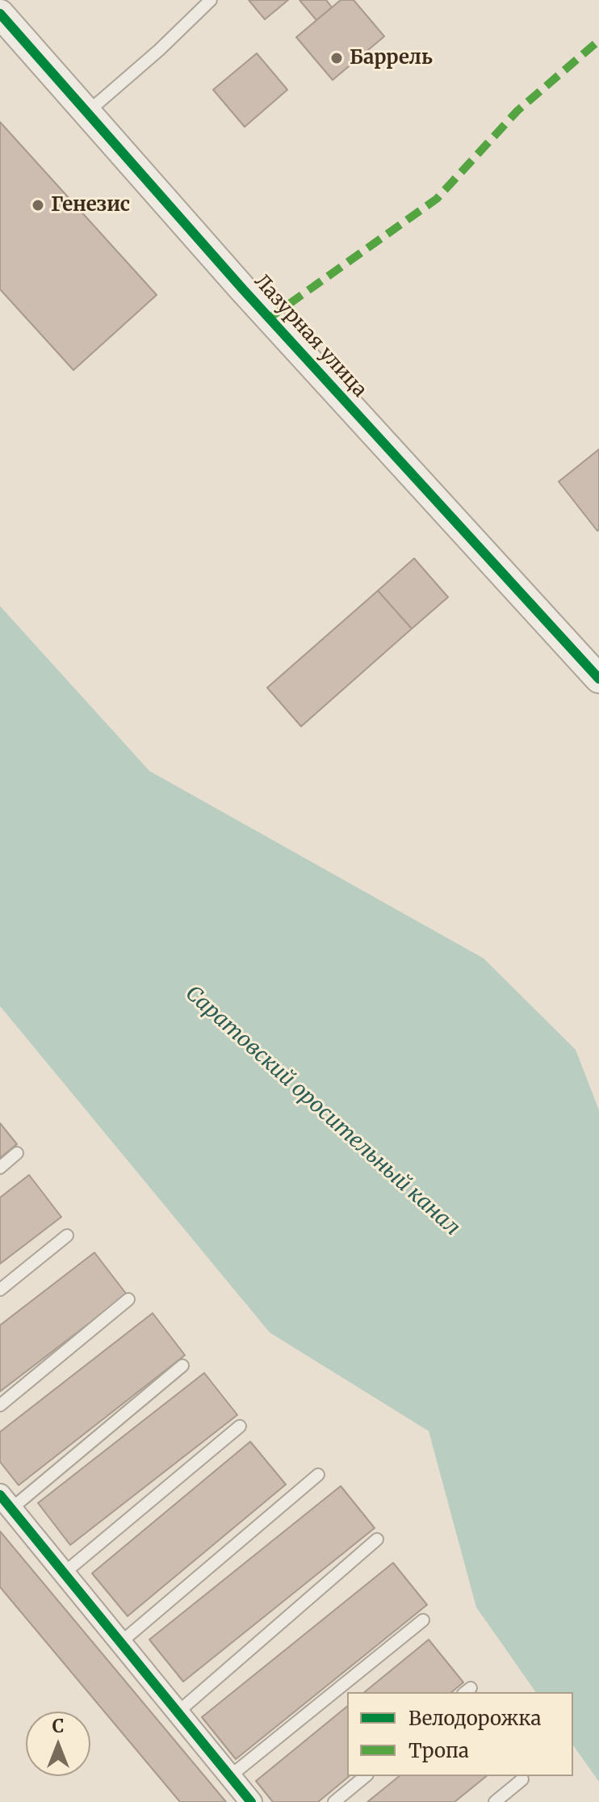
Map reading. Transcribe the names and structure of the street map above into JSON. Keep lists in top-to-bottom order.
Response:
{
  "streets": {
    "street": ["Лазурная улица"]
  },
  "water": ["Саратовский оросительный канал"],
  "places": ["Баррель", "Генезис"],
  "legend": ["Велодорожка", "Тропа"],
  "north": "top"
}
